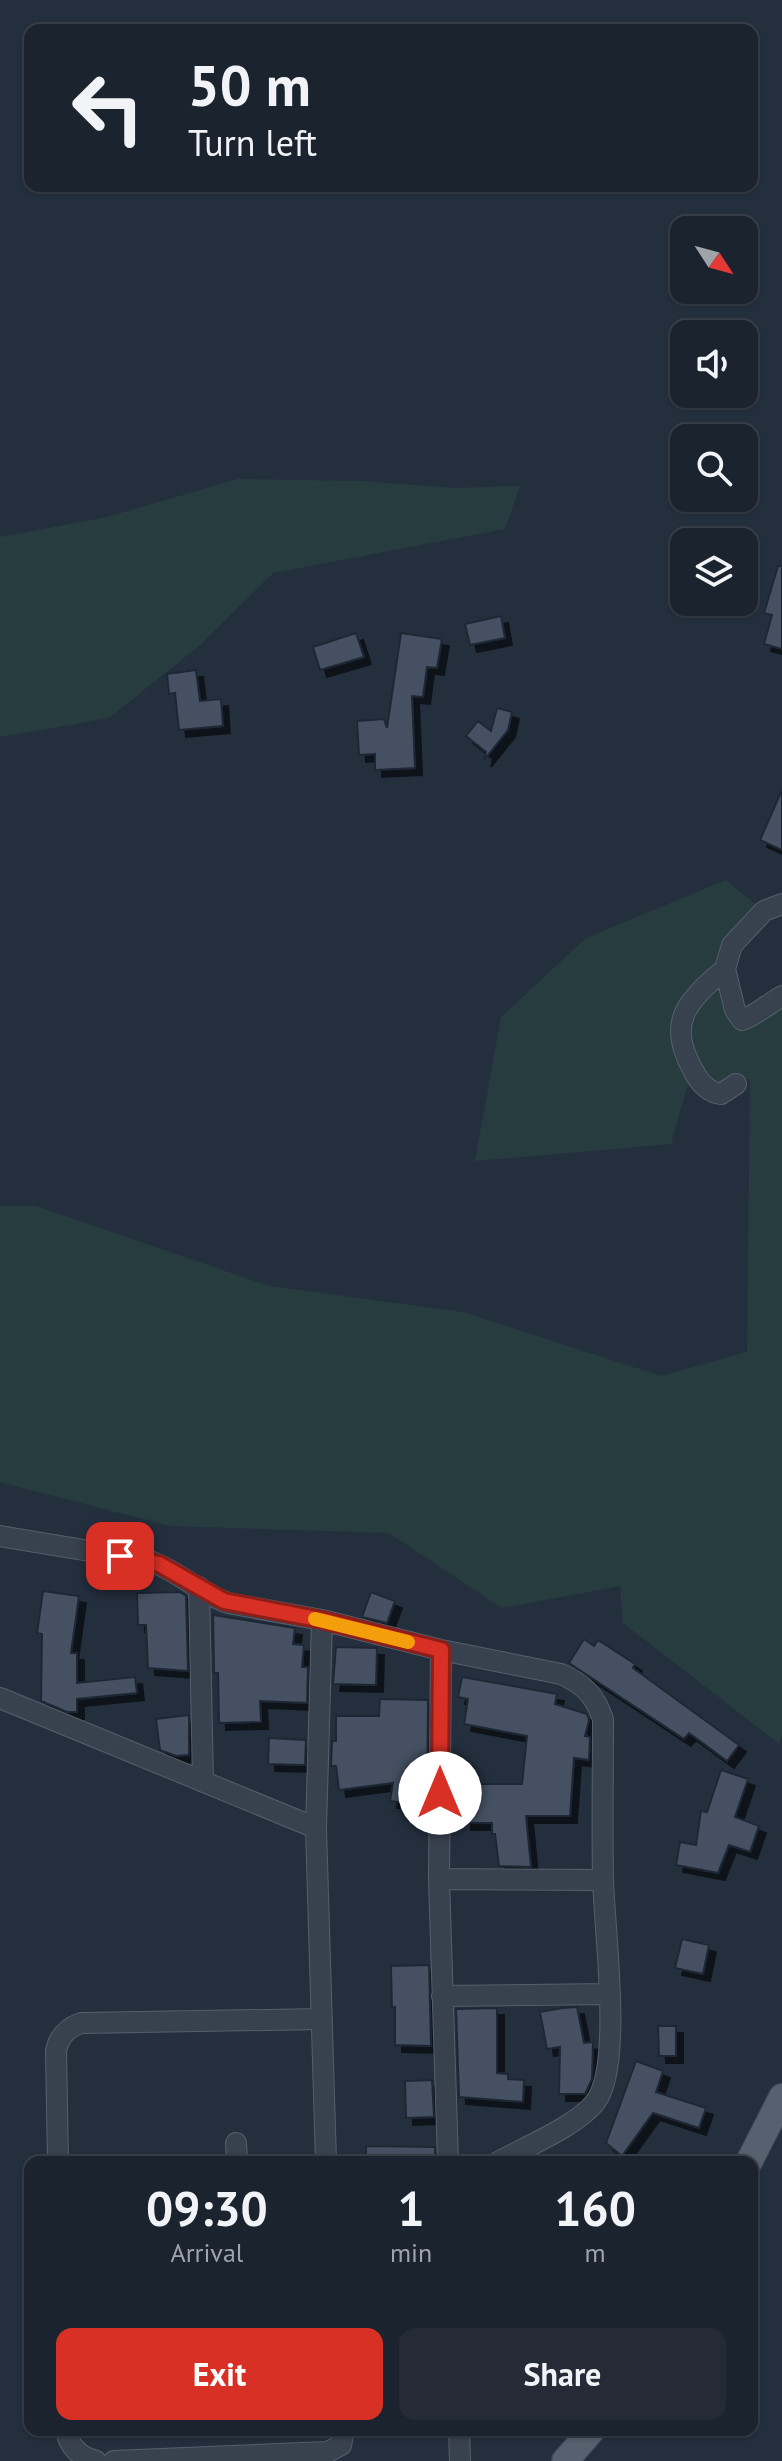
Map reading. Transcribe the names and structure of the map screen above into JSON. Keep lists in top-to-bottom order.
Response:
{
  "north": "bottom right",
  "page": {
    "turn": ["50 m", "Turn left"],
    "eta": [
      "09:30",
      "Arrival",
      "1",
      "min",
      "160",
      "m"
    ],
    "buttons": ["Exit", "Share"]
  }
}
